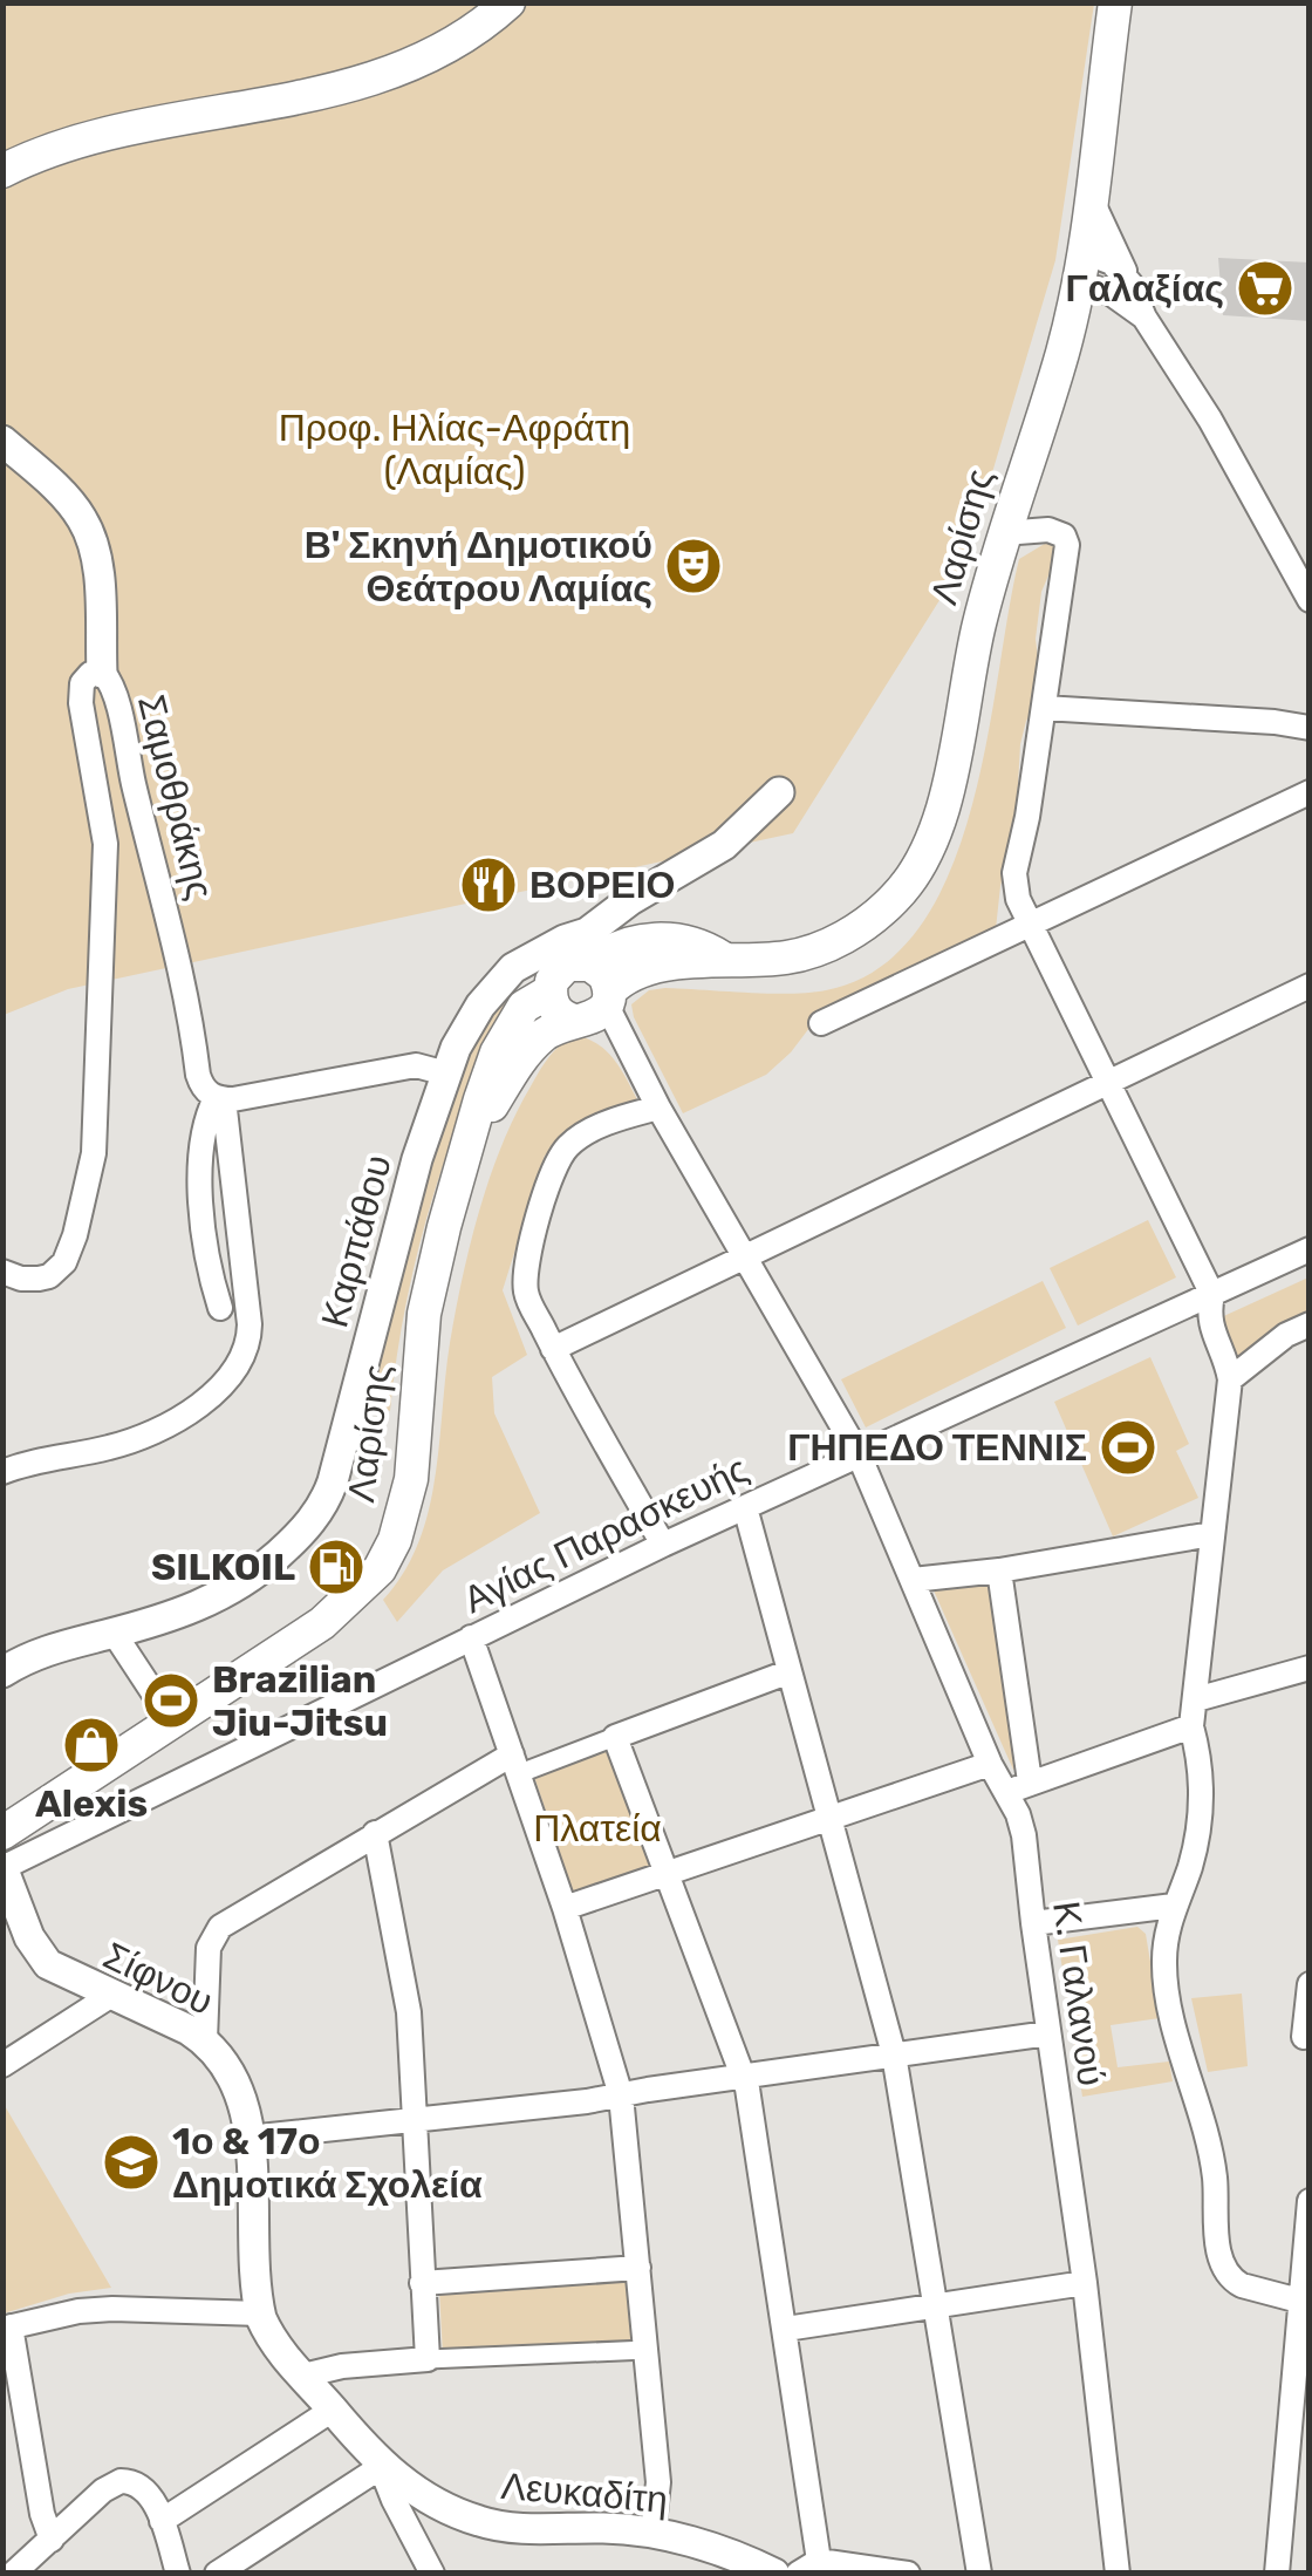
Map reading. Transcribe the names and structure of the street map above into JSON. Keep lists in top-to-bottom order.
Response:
{
  "streets": {
    "main road": ["Λαρίσης"],
    "street": [
      "Σαμοθράκης",
      "Καρπάθου",
      "Αγίας Παρασκευής",
      "Σίφνου",
      "Κ. Γαλανού",
      "Λευκαδίτη"
    ]
  },
  "crossings": [
    ["Λαρίσης", "Καρπάθου"],
    ["Λαρίσης", "Κ. Γαλανού"],
    ["Καρπάθου", "Κ. Γαλανού"],
    ["Αγίας Παρασκευής", "Σίφνου"],
    ["Αγίας Παρασκευής", "Κ. Γαλανού"],
    ["Σίφνου", "Λευκαδίτη"]
  ],
  "parks": ["Προφ. Ηλίας-Αφράτη (Λαμίας)", "Πλατεία"],
  "places": {
    "supermarket": ["Γαλαξίας"],
    "theatre": ["Β' Σκηνή Δημοτικού Θεάτρου Λαμίας"],
    "restaurant": ["ΒΟΡΕΙΟ"],
    "sports": ["ΓΗΠΕΔΟ ΤΕΝΝΙΣ", "Brazilian Jiu-Jitsu"],
    "fuel station": ["SILKOIL"],
    "shop": ["Alexis"],
    "school or university": ["1ο & 17ο Δημοτικά Σχολεία"]
  }
}
